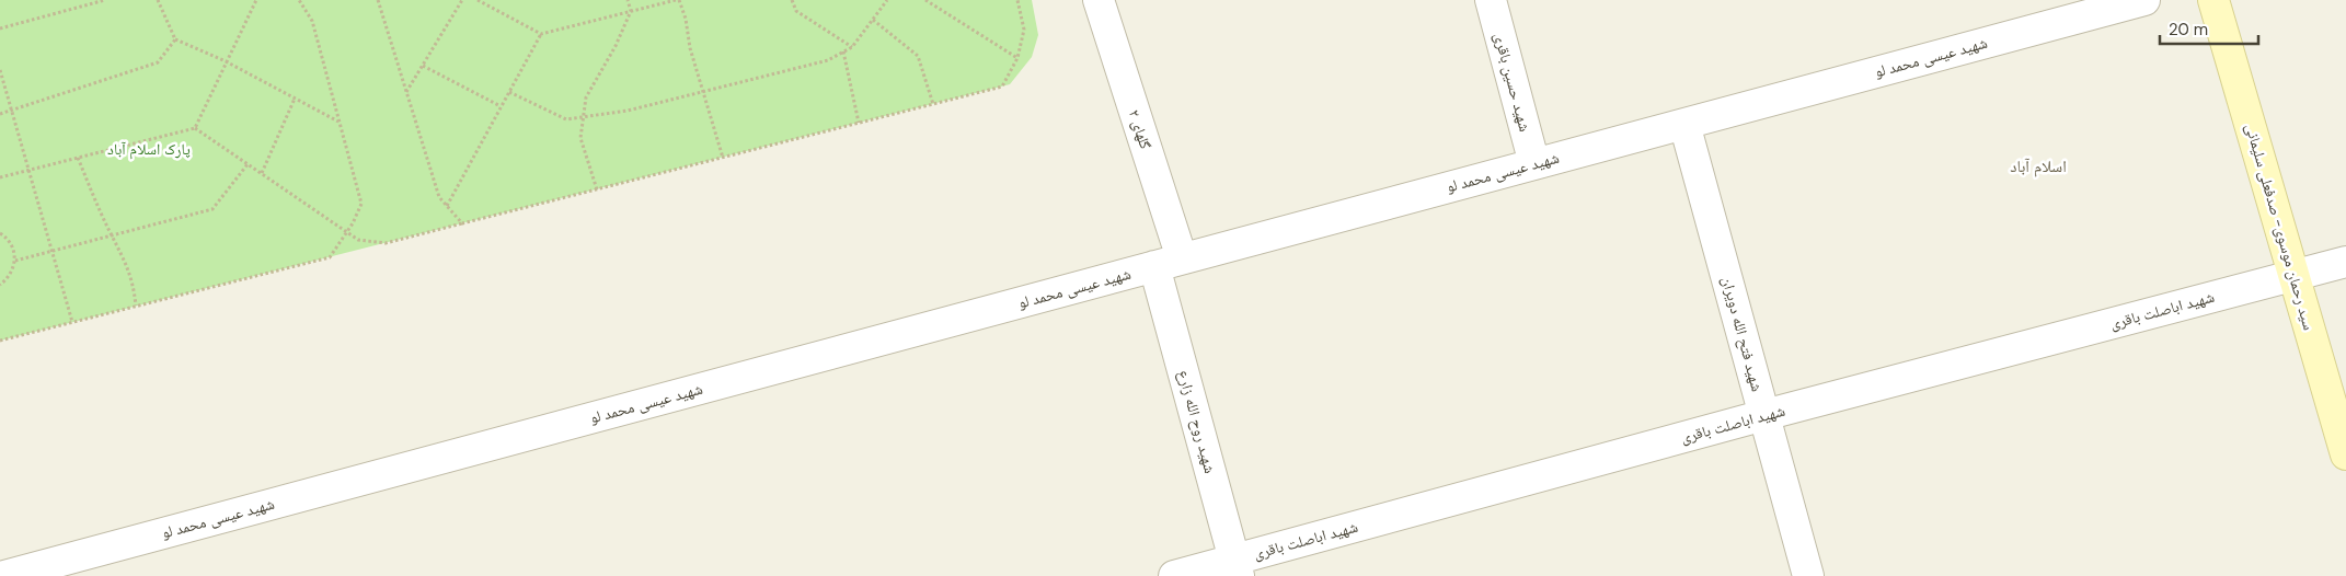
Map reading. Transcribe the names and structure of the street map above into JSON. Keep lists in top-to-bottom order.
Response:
{
  "streets": {
    "street": [
      "شهید عیسی محمد لو",
      "شهید حسین باقری",
      "گلهای ۲",
      "سید رحمان موسوی- صدفعلی سلیمانی",
      "شهید اباصلت باقری",
      "شهید فتح الله دویران",
      "شهید روح الله زارع"
    ]
  },
  "crossings": [
    ["شهید عیسی محمد لو", "شهید حسین باقری"],
    ["شهید عیسی محمد لو", "گلهای ۲"],
    ["شهید عیسی محمد لو", "شهید فتح الله دویران"],
    ["شهید عیسی محمد لو", "شهید روح الله زارع"],
    ["گلهای ۲", "شهید روح الله زارع"],
    ["سید رحمان موسوی- صدفعلی سلیمانی", "شهید اباصلت باقری"],
    ["شهید اباصلت باقری", "شهید فتح الله دویران"],
    ["شهید اباصلت باقری", "شهید روح الله زارع"]
  ],
  "districts": ["اسلام آباد"],
  "parks": ["پارک اسلام آباد"],
  "scale_bar": "20 m"
}
